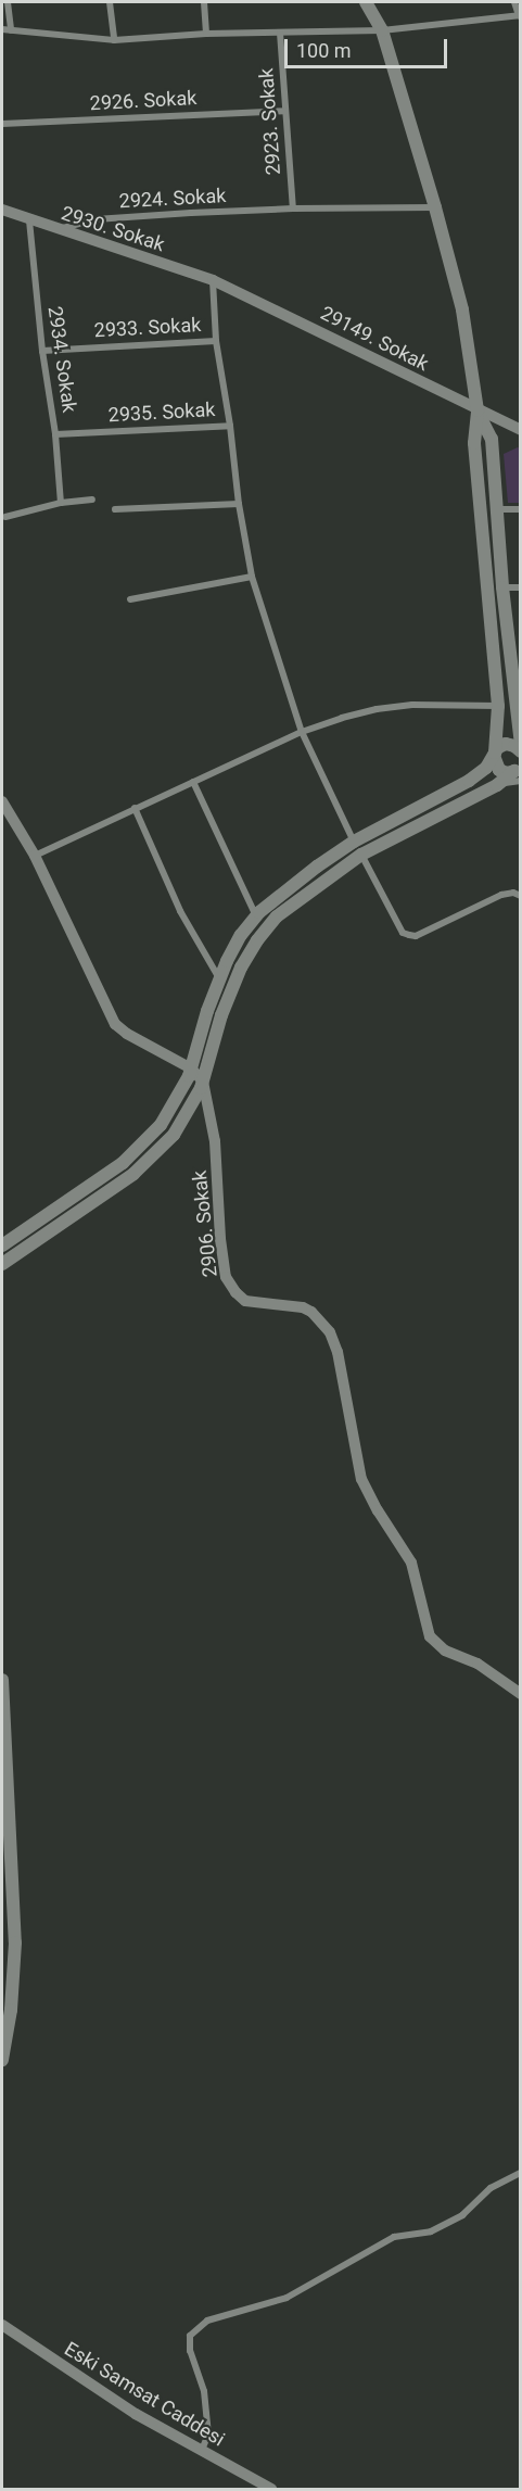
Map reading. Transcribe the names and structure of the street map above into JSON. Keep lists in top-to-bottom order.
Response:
{
  "streets": {
    "street": [
      "2926. Sokak",
      "2923. Sokak",
      "2924. Sokak",
      "2930. Sokak",
      "2933. Sokak",
      "29149. Sokak",
      "2934. Sokak",
      "2935. Sokak",
      "2906. Sokak",
      "Eski Samsat Caddesi"
    ]
  },
  "crossings": [
    ["2926. Sokak", "2923. Sokak"],
    ["2923. Sokak", "2924. Sokak"],
    ["2924. Sokak", "2930. Sokak"],
    ["2930. Sokak", "29149. Sokak"],
    ["2930. Sokak", "2934. Sokak"],
    ["2933. Sokak", "2934. Sokak"],
    ["2934. Sokak", "2935. Sokak"]
  ],
  "scale_bar": "100 m"
}
